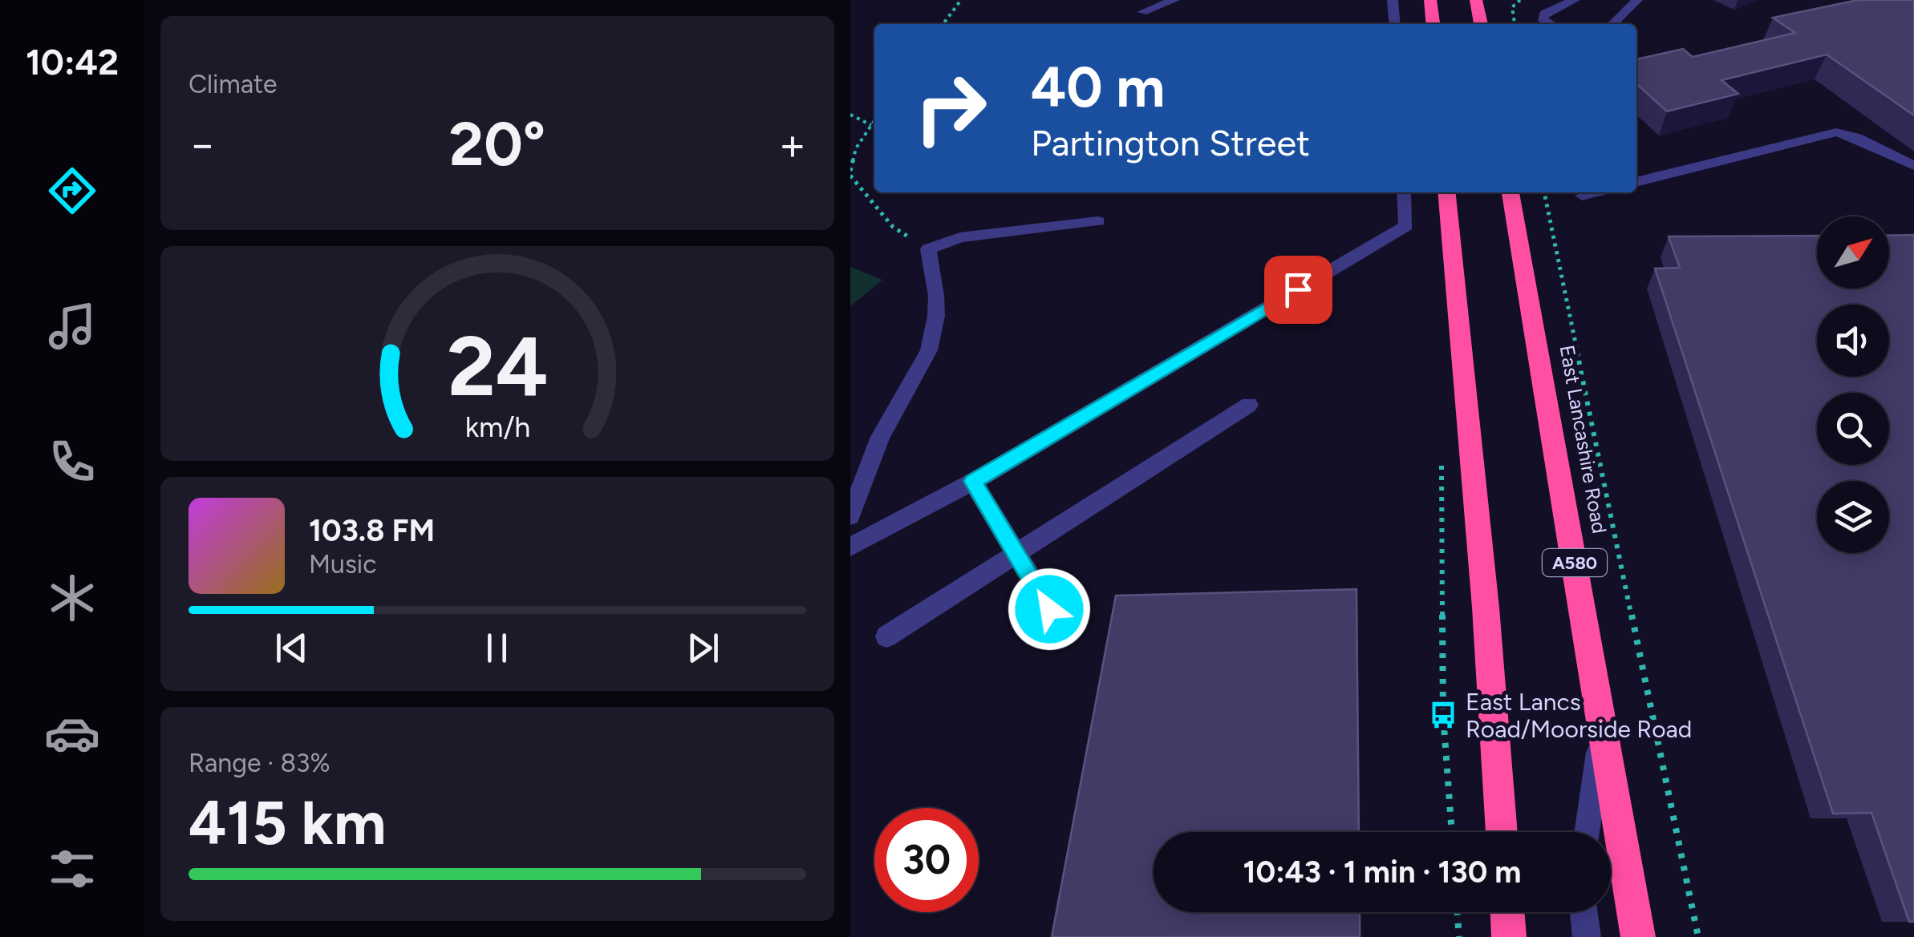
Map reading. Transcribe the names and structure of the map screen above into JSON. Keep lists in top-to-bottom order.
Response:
{
  "streets": {
    "highway": ["East Lancashire Road", "A580"]
  },
  "places": {
    "bus stop": ["East Lancs Road/Moorside Road"]
  },
  "north": "top right",
  "page": {
    "tabs": "10:42",
    "tile": [
      "Climate",
      ["Range · 83%", "415 km"]
    ],
    "turn": ["40 m", "Partington Street"],
    "heat": ["−", "20°", "+"],
    "song": ["103.8 FM", "Music"],
    "limit": "30",
    "trip": "10:43 · 1 min · 130 m",
    "gauge": ["24", "km/h"]
  }
}
